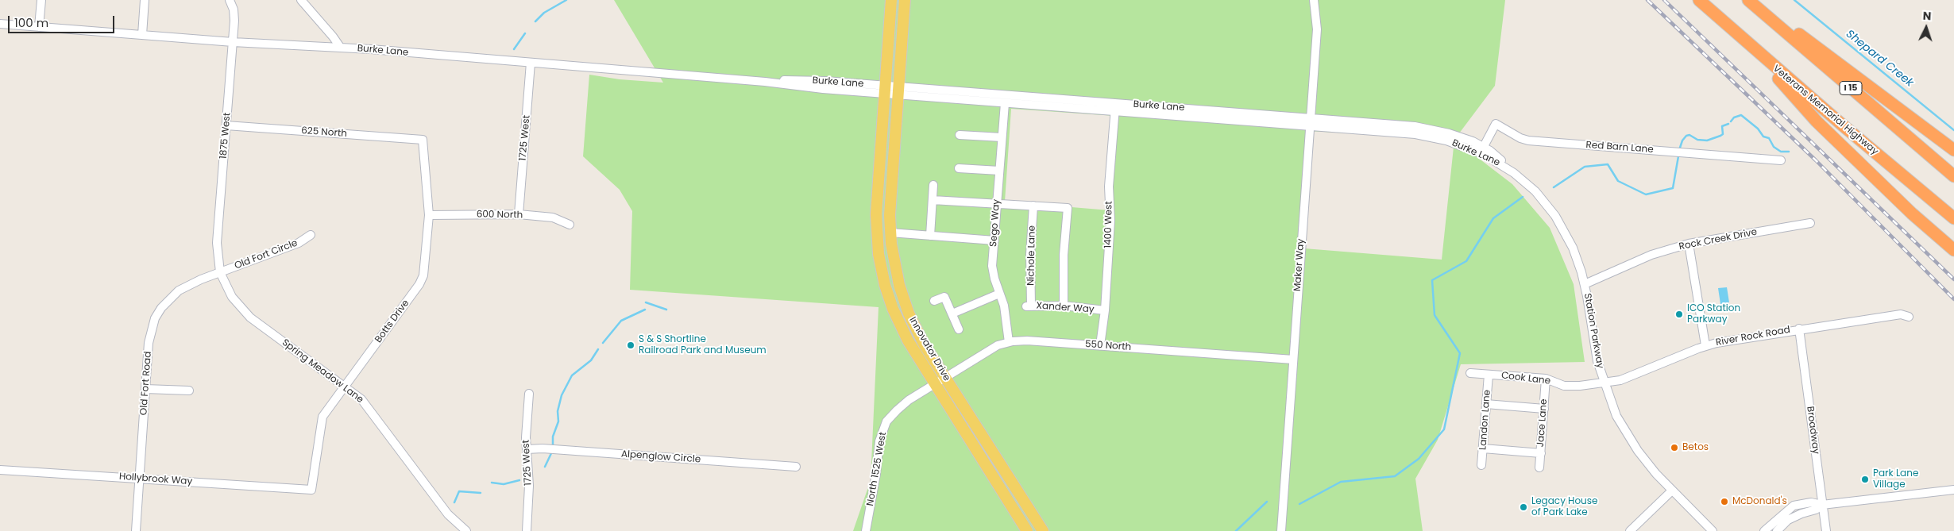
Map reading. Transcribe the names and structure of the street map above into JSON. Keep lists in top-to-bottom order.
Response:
{
  "streets": {
    "highway": ["I 15", "Veterans Memorial Highway"],
    "main road": ["Innovator Drive"],
    "street": [
      "Burke Lane",
      "625 North",
      "1875 West",
      "1725 West",
      "Red Barn Lane",
      "600 North",
      "Sego Way",
      "1400 West",
      "Rock Creek Drive",
      "Old Fort Circle",
      "Nichole Lane",
      "Maker Way",
      "Xander Way",
      "Botts Drive",
      "Station Parkway",
      "River Rock Road",
      "550 North",
      "Spring Meadow Lane",
      "Cook Lane",
      "Old Fort Road",
      "Landon Lane",
      "Jace Lane",
      "Broadway",
      "Alpenglow Circle",
      "North 1525 West",
      "Hollybrook Way"
    ]
  },
  "crossings": [
    ["Burke Lane", "1875 West"],
    ["Burke Lane", "1725 West"],
    ["Burke Lane", "Red Barn Lane"],
    ["Burke Lane", "Sego Way"],
    ["Burke Lane", "1400 West"],
    ["Burke Lane", "Maker Way"],
    ["Burke Lane", "Station Parkway"],
    ["Burke Lane", "Innovator Drive"],
    ["625 North", "1875 West"],
    ["625 North", "Botts Drive"],
    ["1875 West", "Old Fort Circle"],
    ["1875 West", "Spring Meadow Lane"],
    ["1875 West", "Old Fort Road"],
    ["1725 West", "600 North"],
    ["1725 West", "Alpenglow Circle"],
    ["600 North", "Botts Drive"],
    ["Sego Way", "550 North"],
    ["1400 West", "Xander Way"],
    ["1400 West", "550 North"],
    ["Rock Creek Drive", "Station Parkway"],
    ["Old Fort Circle", "Spring Meadow Lane"],
    ["Old Fort Circle", "Old Fort Road"],
    ["Nichole Lane", "Xander Way"],
    ["Maker Way", "550 North"],
    ["Botts Drive", "Spring Meadow Lane"],
    ["Botts Drive", "Hollybrook Way"],
    ["Station Parkway", "River Rock Road"],
    ["Station Parkway", "Cook Lane"],
    ["River Rock Road", "Cook Lane"],
    ["River Rock Road", "Broadway"],
    ["550 North", "Innovator Drive"],
    ["550 North", "North 1525 West"],
    ["Innovator Drive", "North 1525 West"],
    ["Spring Meadow Lane", "Old Fort Road"],
    ["Cook Lane", "Landon Lane"],
    ["Cook Lane", "Jace Lane"],
    ["Old Fort Road", "Hollybrook Way"]
  ],
  "water": ["Shepard Creek"],
  "places": [
    "ICO Station Parkway",
    "S & S Shortline Railroad Park and Museum",
    "Betos",
    "Park Lane Village",
    "McDonald's",
    "Legacy House of Park Lake"
  ],
  "scale_bar": "100 m",
  "north": "top"
}
